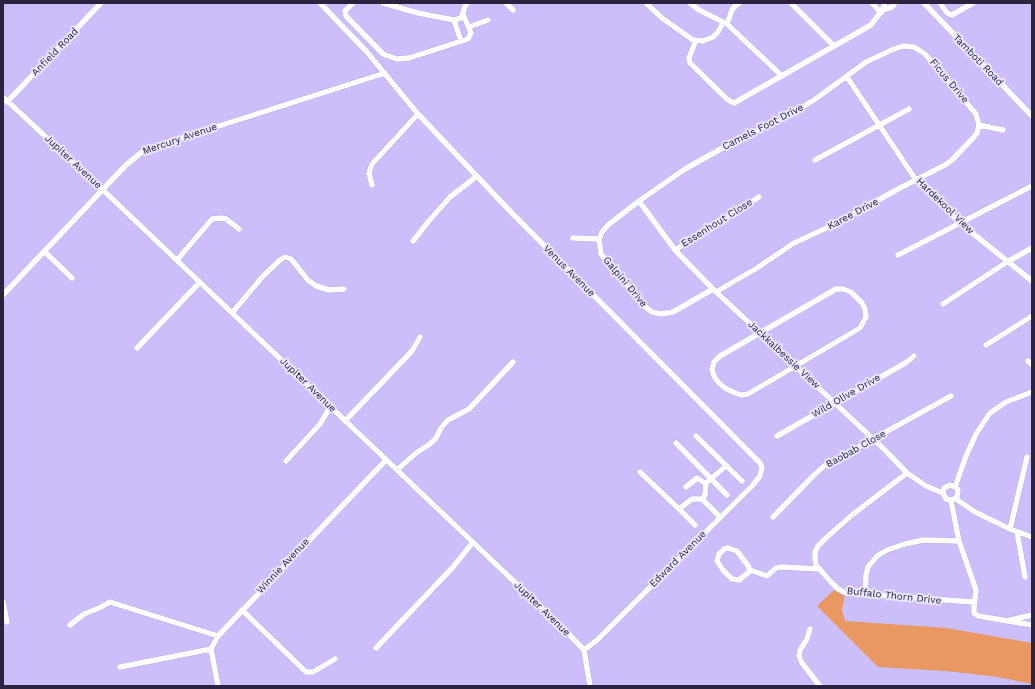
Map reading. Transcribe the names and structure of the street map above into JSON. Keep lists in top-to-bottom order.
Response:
{
  "streets": {
    "street": [
      "Anfield Road",
      "Tamboti Road",
      "Ficus Drive",
      "Camels Foot Drive",
      "Mercury Avenue",
      "Jupiter Avenue",
      "Hardekool View",
      "Karee Drive",
      "Essenhout Close",
      "Venus Avenue",
      "Galpini Drive",
      "Jackkalbessie View",
      "Wild Olive Drive",
      "Baobab Close",
      "Edward Avenue",
      "Winnie Avenue",
      "Buffalo Thorn Drive"
    ]
  },
  "crossings": [
    ["Anfield Road", "Jupiter Avenue"],
    ["Ficus Drive", "Camels Foot Drive"],
    ["Ficus Drive", "Karee Drive"],
    ["Camels Foot Drive", "Hardekool View"],
    ["Camels Foot Drive", "Jackkalbessie View"],
    ["Mercury Avenue", "Jupiter Avenue"],
    ["Mercury Avenue", "Venus Avenue"],
    ["Jupiter Avenue", "Edward Avenue"],
    ["Jupiter Avenue", "Winnie Avenue"],
    ["Hardekool View", "Karee Drive"],
    ["Karee Drive", "Galpini Drive"],
    ["Karee Drive", "Jackkalbessie View"],
    ["Essenhout Close", "Jackkalbessie View"],
    ["Venus Avenue", "Edward Avenue"],
    ["Galpini Drive", "Jackkalbessie View"],
    ["Jackkalbessie View", "Wild Olive Drive"],
    ["Jackkalbessie View", "Baobab Close"],
    ["Jackkalbessie View", "Buffalo Thorn Drive"]
  ]
}
